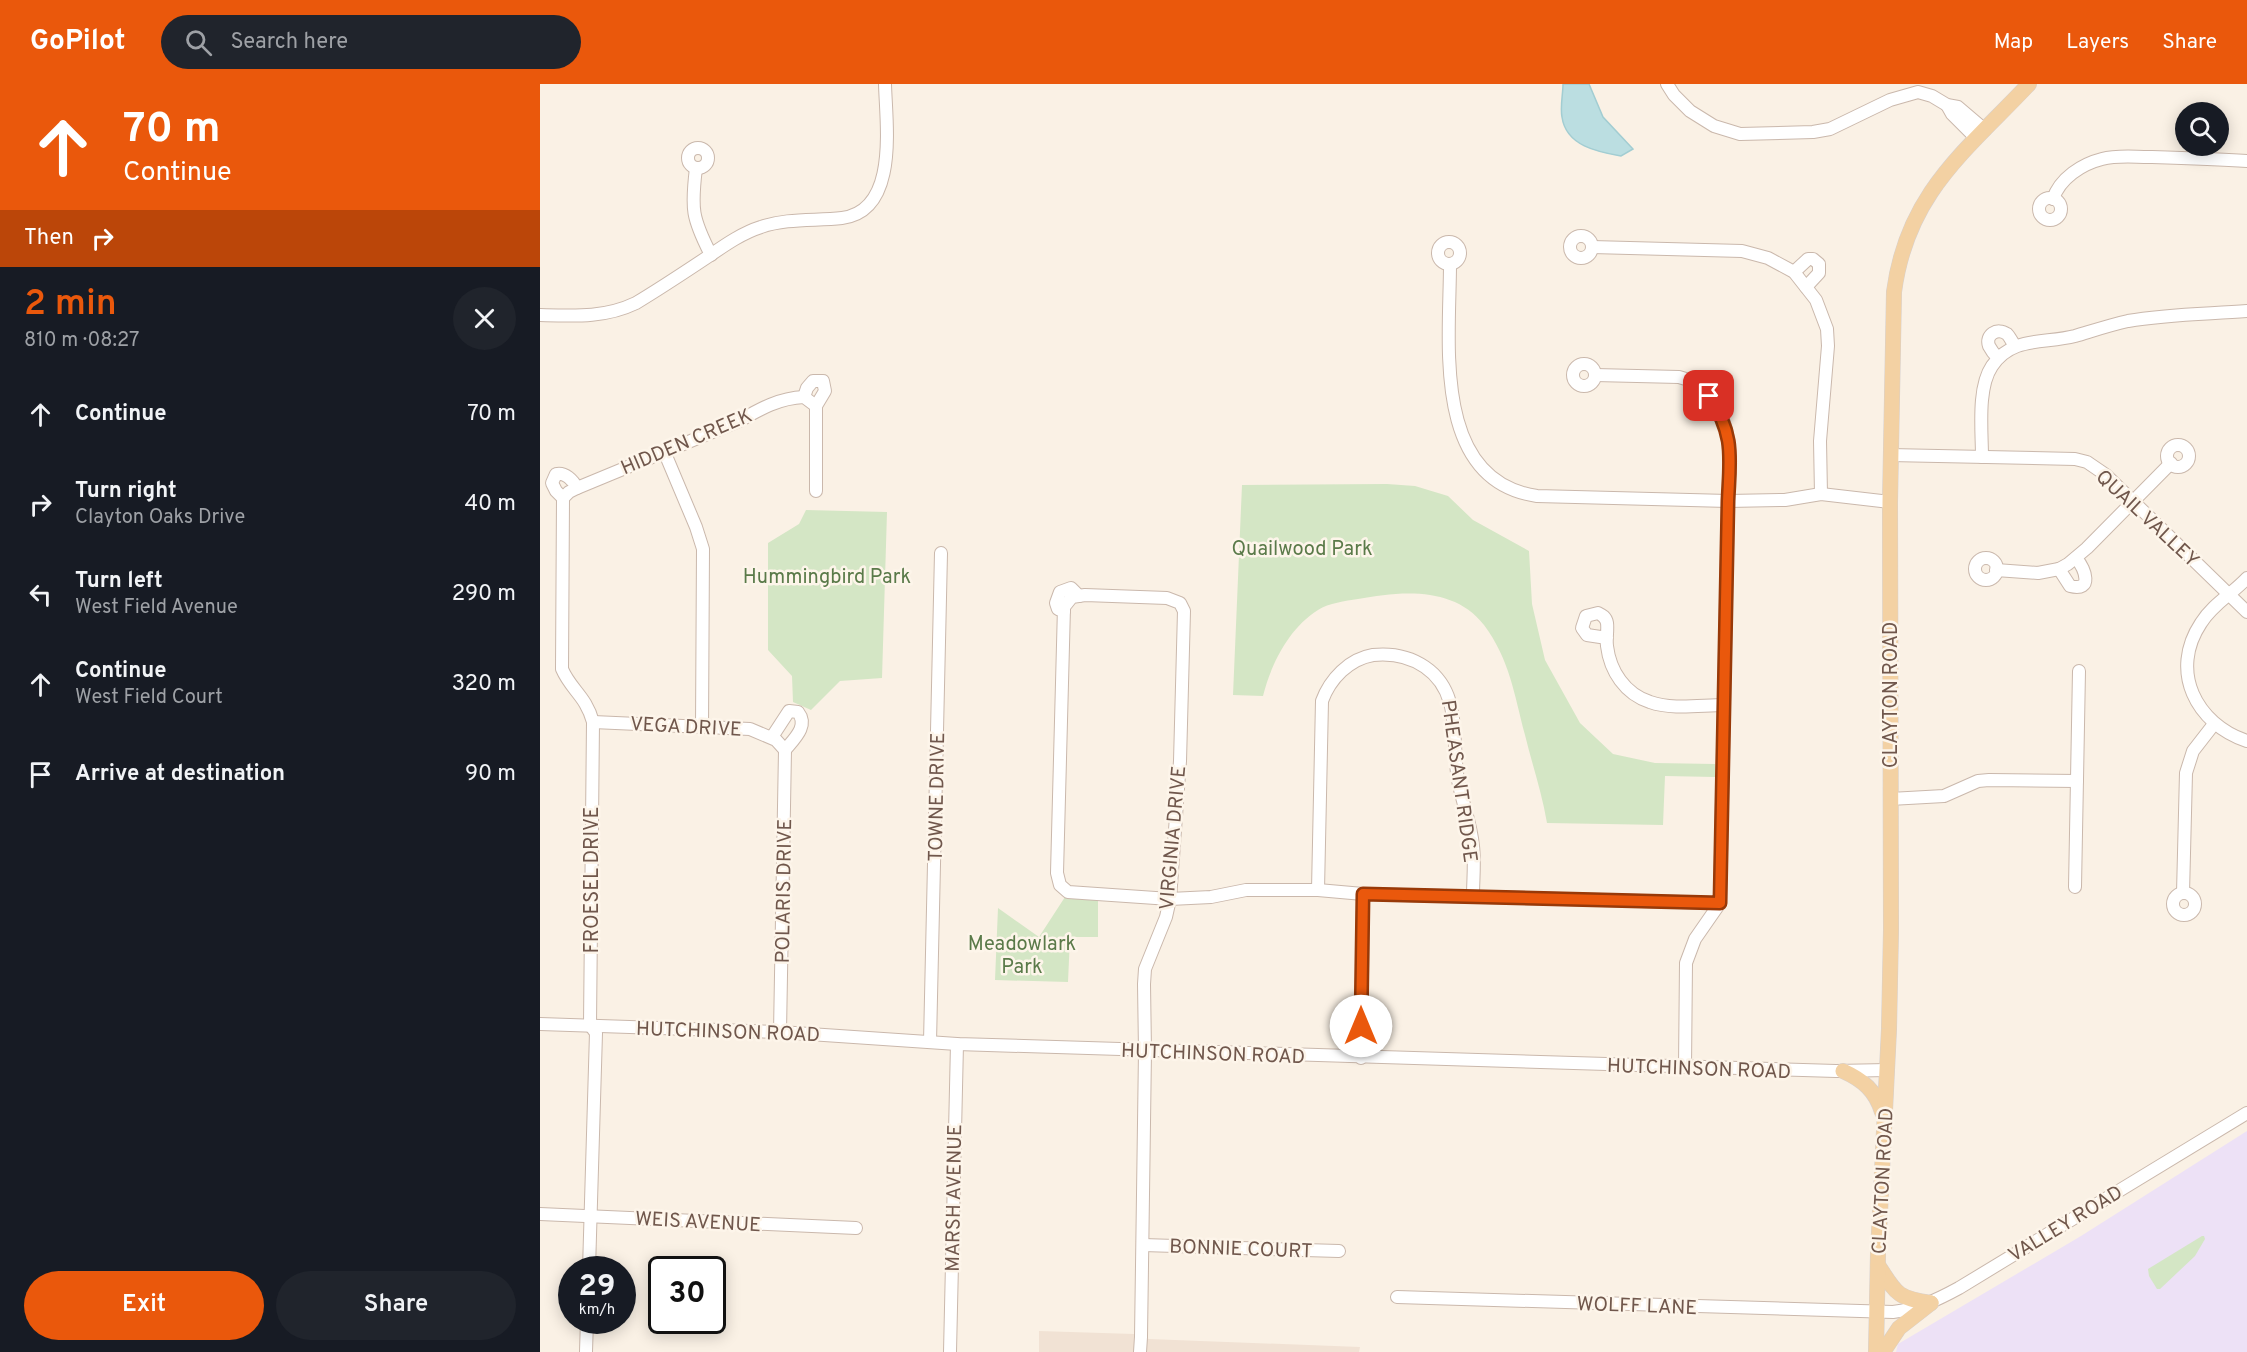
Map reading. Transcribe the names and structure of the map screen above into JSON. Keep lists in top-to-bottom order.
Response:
{
  "streets": {
    "main road": ["CLAYTON ROAD"],
    "street": [
      "HIDDEN CREEK",
      "QUAIL VALLEY",
      "VEGA DRIVE",
      "PHEASANT RIDGE",
      "TOWNE DRIVE",
      "VIRGINIA DRIVE",
      "FROESEL DRIVE",
      "POLARIS DRIVE",
      "HUTCHINSON ROAD",
      "MARSH AVENUE",
      "WEIS AVENUE",
      "VALLEY ROAD",
      "BONNIE COURT",
      "WOLFF LANE"
    ]
  },
  "crossings": [
    ["HIDDEN CREEK", "FROESEL DRIVE"],
    ["QUAIL VALLEY", "CLAYTON ROAD"],
    ["CLAYTON ROAD", "HUTCHINSON ROAD"],
    ["CLAYTON ROAD", "VALLEY ROAD"],
    ["CLAYTON ROAD", "WOLFF LANE"],
    ["VEGA DRIVE", "FROESEL DRIVE"],
    ["TOWNE DRIVE", "HUTCHINSON ROAD"],
    ["VIRGINIA DRIVE", "HUTCHINSON ROAD"],
    ["VIRGINIA DRIVE", "BONNIE COURT"],
    ["FROESEL DRIVE", "HUTCHINSON ROAD"],
    ["FROESEL DRIVE", "WEIS AVENUE"],
    ["POLARIS DRIVE", "HUTCHINSON ROAD"],
    ["HUTCHINSON ROAD", "MARSH AVENUE"],
    ["VALLEY ROAD", "WOLFF LANE"]
  ],
  "parks": ["Quailwood Park", "Hummingbird Park", "Meadowlark Park"],
  "page": {
    "header": "GoPilot",
    "search": "Search here",
    "nav": ["Map", "Layers", "Share"],
    "turn": ["70 m", "Continue"],
    "then": "Then",
    "heading": ["2 min", "810 m · 08:27"],
    "list": [
      {
        "name": "Continue",
        "value": "70 m"
      },
      {
        "name": "Turn right",
        "note": "Clayton Oaks Drive",
        "value": "40 m"
      },
      {
        "name": "Turn left",
        "note": "West Field Avenue",
        "value": "290 m"
      },
      {
        "name": "Continue",
        "note": "West Field Court",
        "value": "320 m"
      },
      {
        "name": "Arrive at destination",
        "value": "90 m"
      }
    ],
    "speed": "29 km/h",
    "limit": "30",
    "buttons": ["Exit", "Share"]
  }
}
